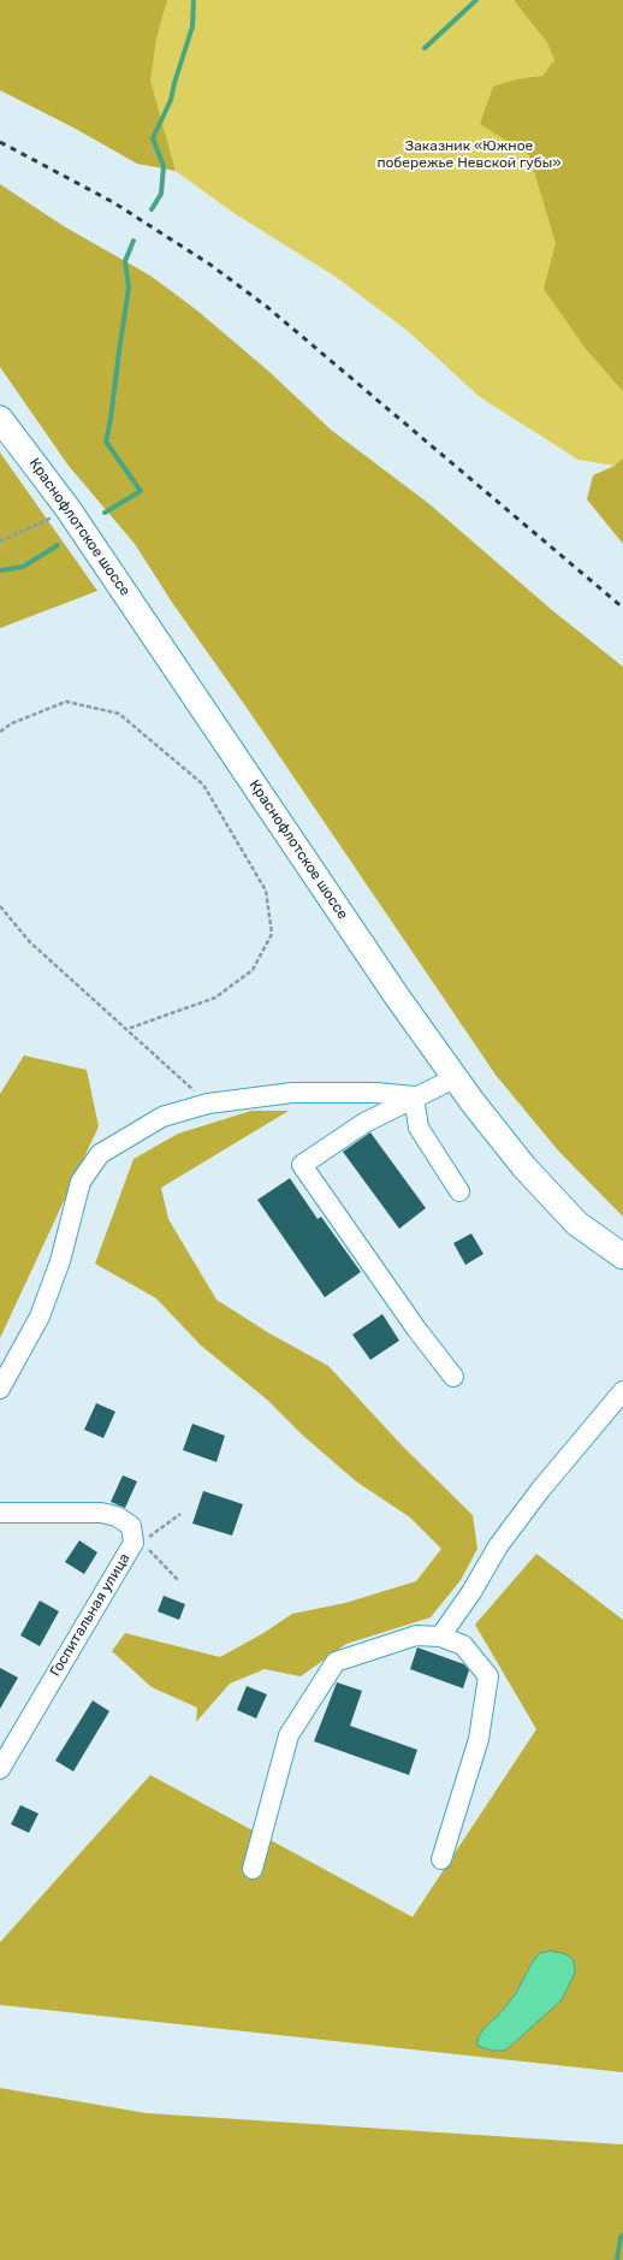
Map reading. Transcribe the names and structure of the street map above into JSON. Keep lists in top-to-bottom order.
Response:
{
  "streets": {
    "main road": ["Краснофлотское шоссе"],
    "street": ["Госпитальная улица"]
  },
  "parks": ["Заказник «Южное побережье Невской губы»"]
}
